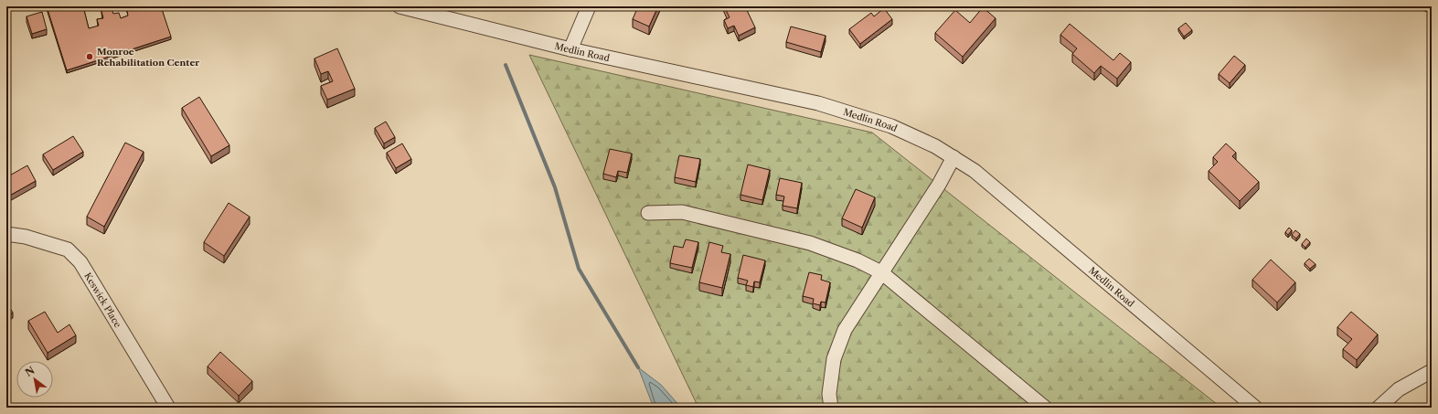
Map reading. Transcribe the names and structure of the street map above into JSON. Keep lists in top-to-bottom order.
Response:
{
  "streets": {
    "street": ["Medlin Road", "Keswick Place"]
  },
  "places": ["Monroe Rehabilitation Center"],
  "north": "top left"
}
